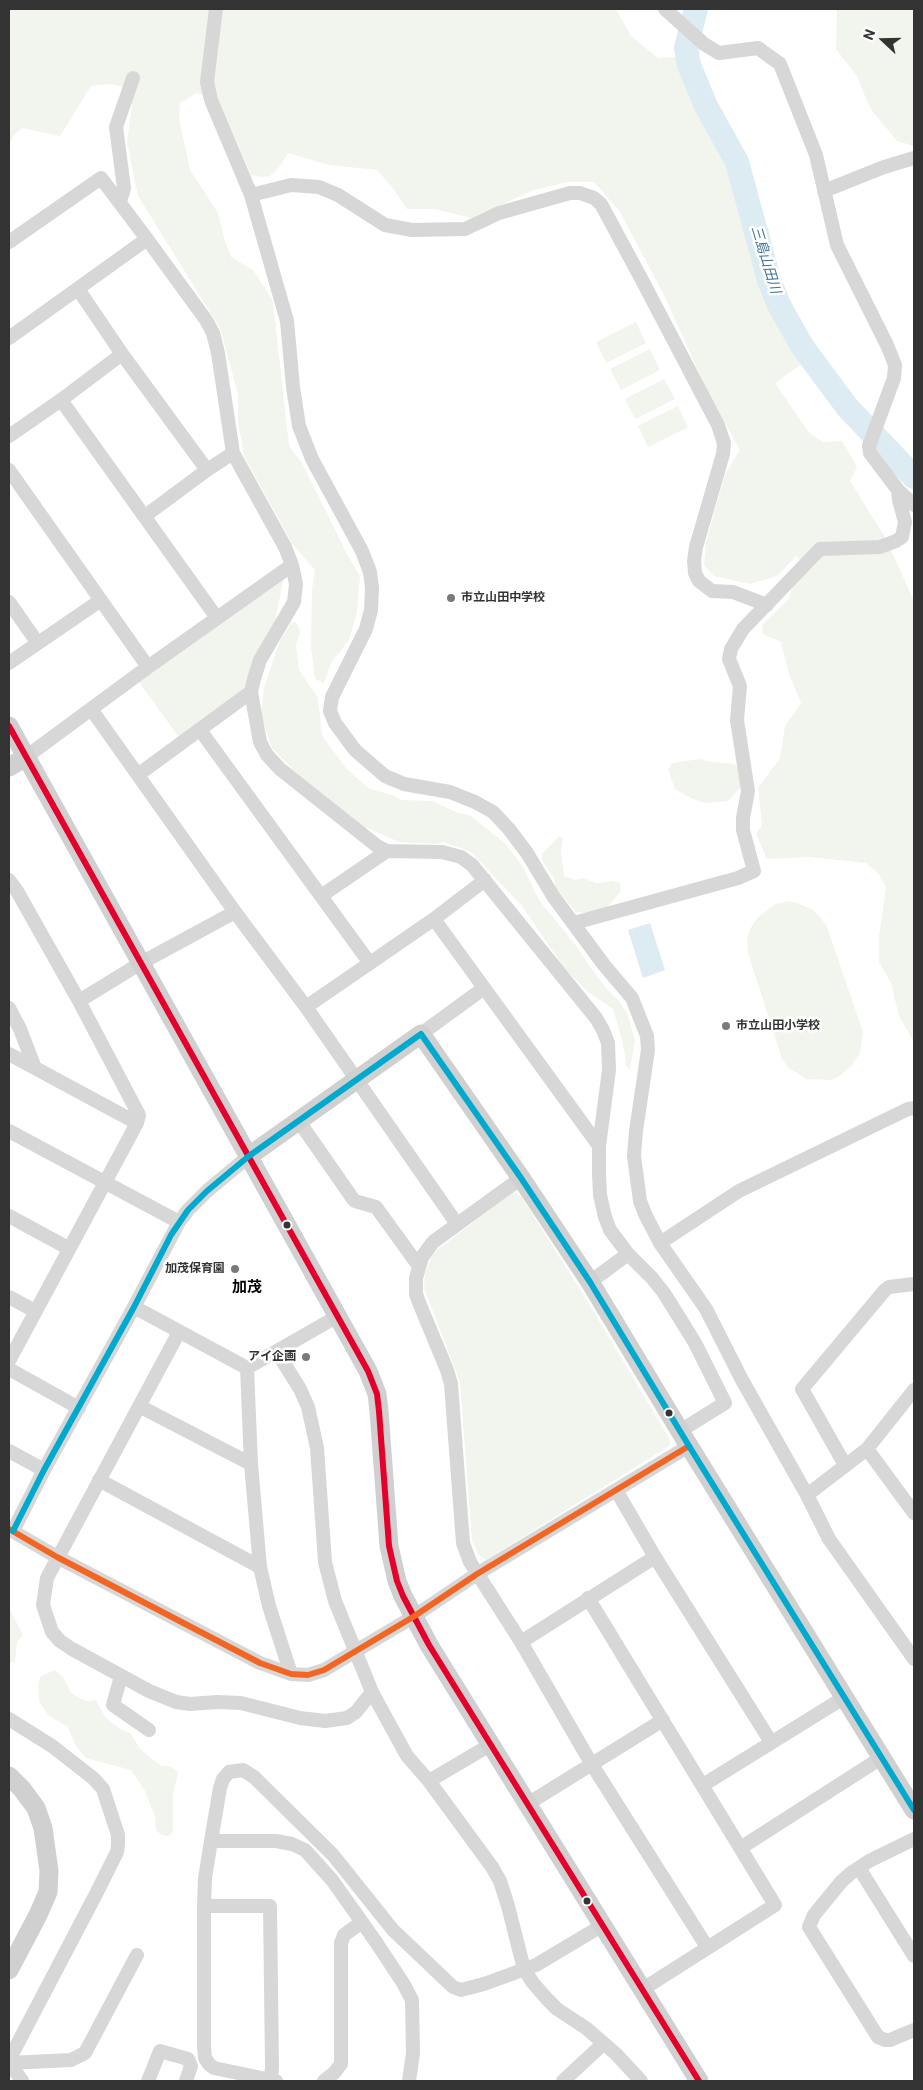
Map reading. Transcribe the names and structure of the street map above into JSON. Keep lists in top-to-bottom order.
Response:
{
  "districts": ["加茂"],
  "water": ["三島山田川"],
  "places": [
    "市立山田中学校",
    "市立山田小学校",
    "加茂保育園",
    "アイ企画"
  ],
  "north": "left"
}
